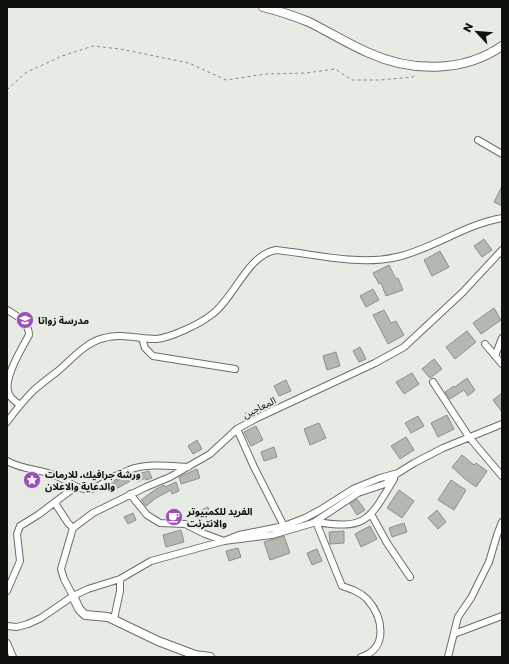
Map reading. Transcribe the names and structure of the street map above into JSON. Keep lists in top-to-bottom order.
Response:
{
  "streets": {
    "street": ["المعاجين"]
  },
  "places": {
    "school or university": ["مدرسة زواتا"],
    "place": ["ورشة جرافيك. للارمات والدعاية والاعلان"],
    "cafe": ["الفريد للكمبيوتر والانترنت"]
  },
  "north": "top left"
}
